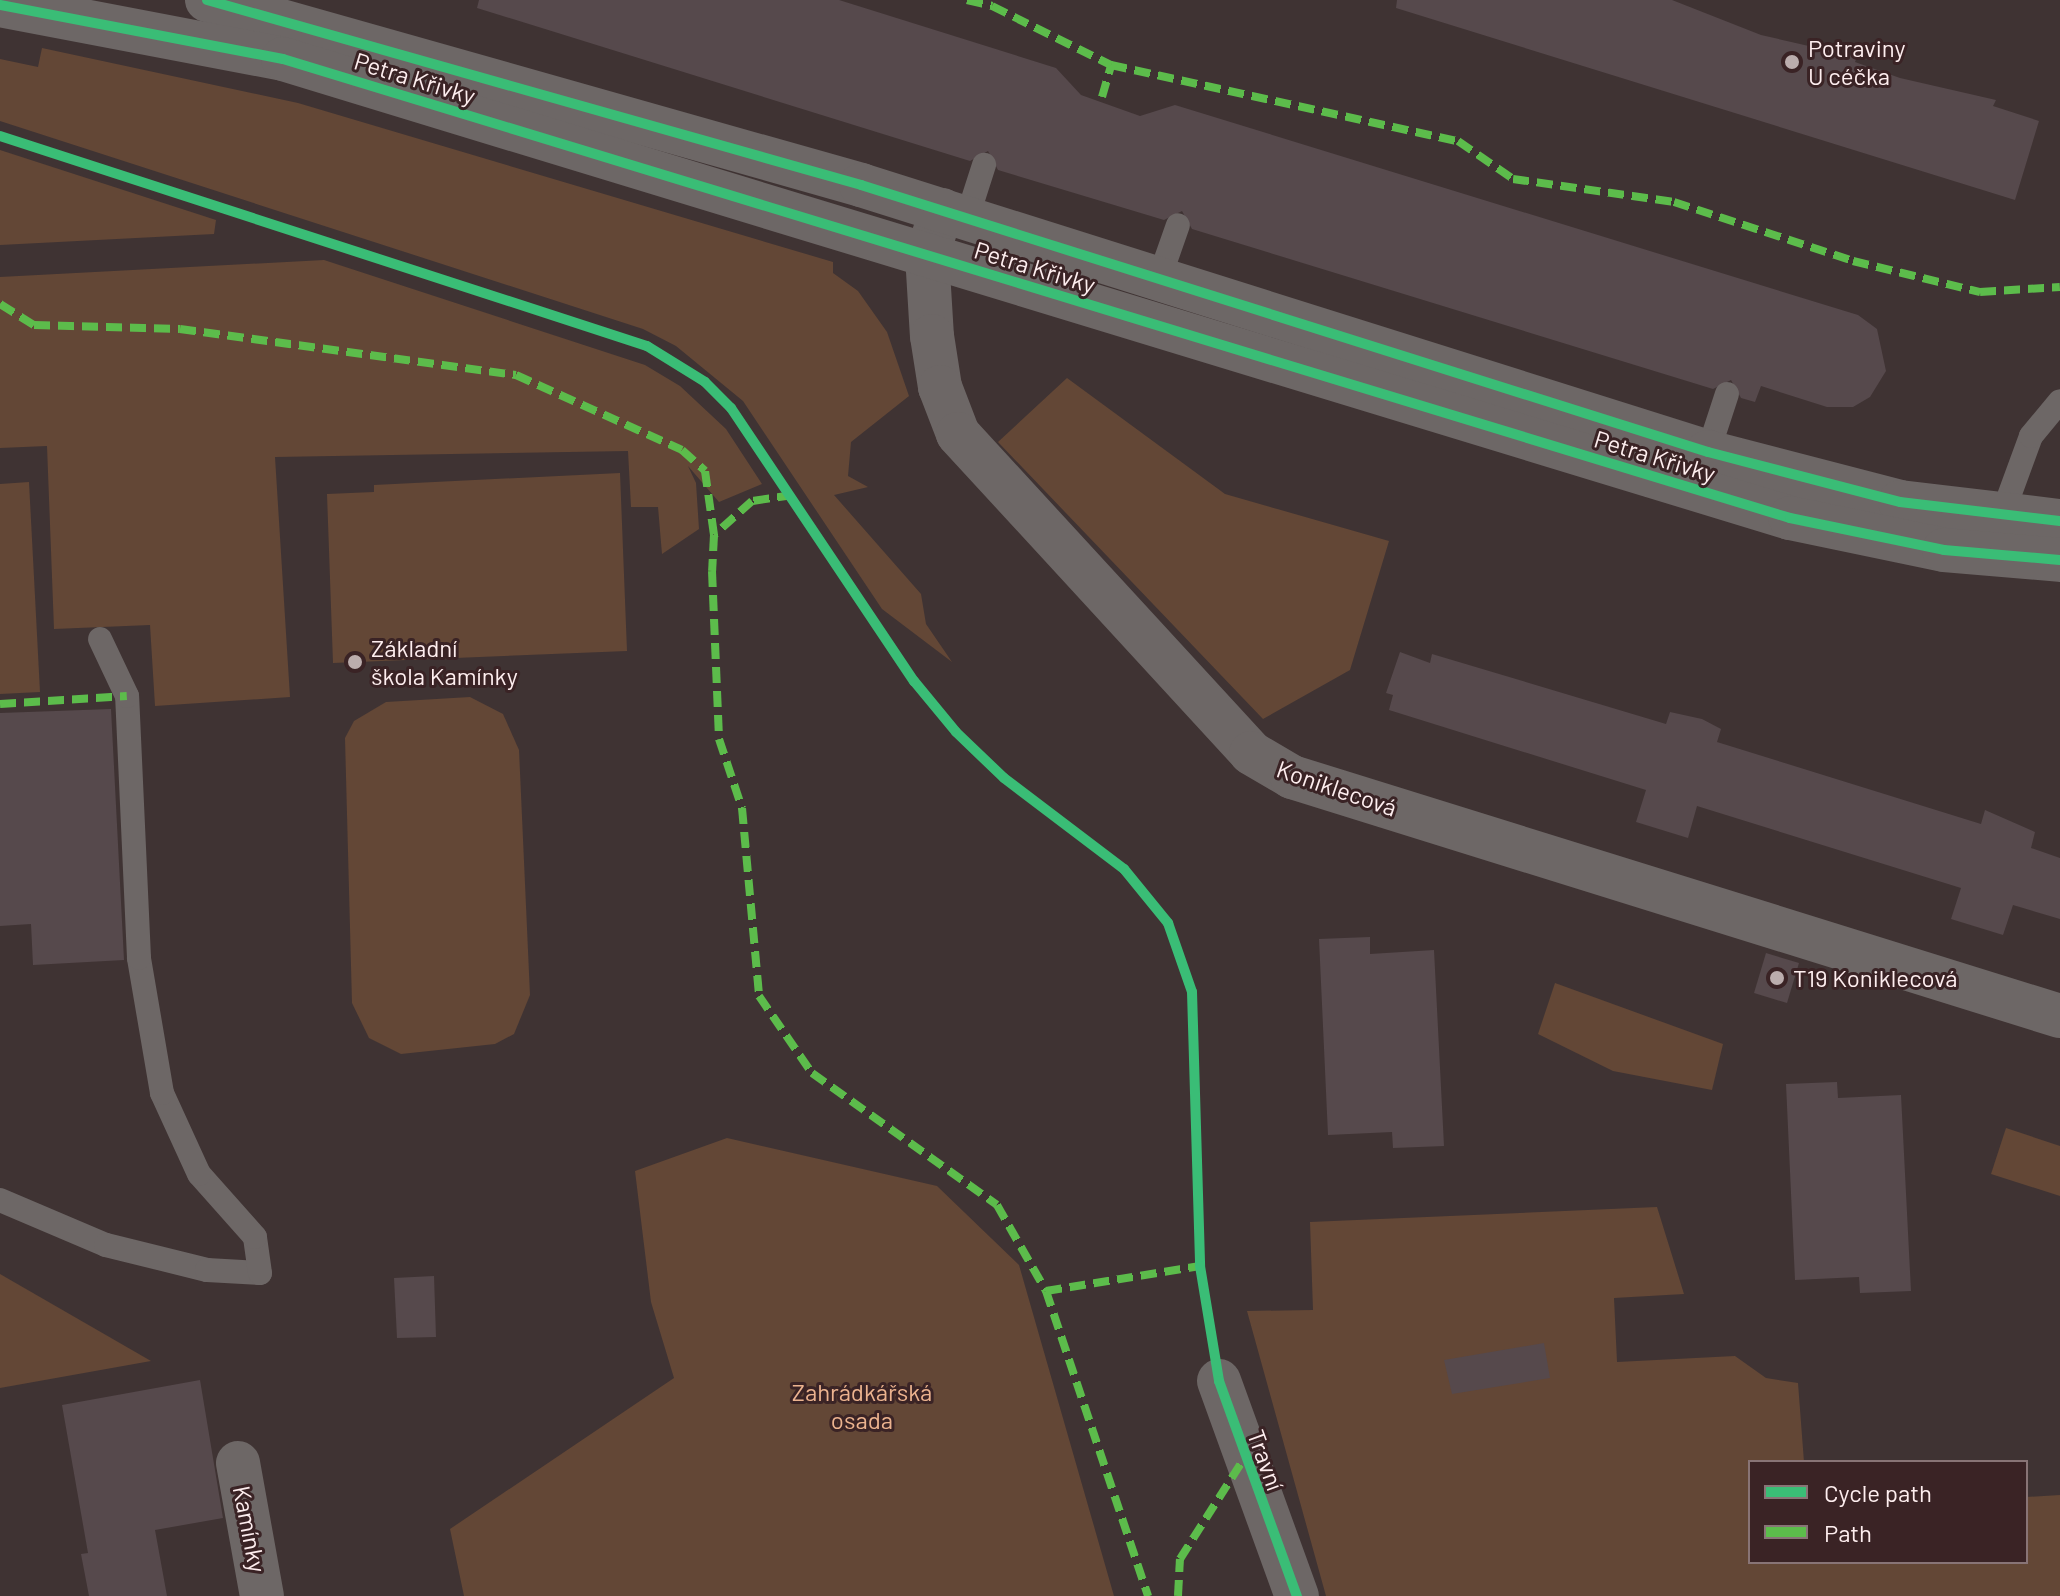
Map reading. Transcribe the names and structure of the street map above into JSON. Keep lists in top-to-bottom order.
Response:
{
  "streets": {
    "street": [
      "Petra Křivky",
      "Koniklecová",
      "Travní",
      "Kamínky"
    ]
  },
  "crossings": [
    ["Petra Křivky", "Koniklecová"]
  ],
  "parks": ["Zahrádkářská osada"],
  "places": ["Potraviny U céčka", "Základní škola Kamínky", "T19 Koniklecová"],
  "legend": ["Cycle path", "Path"]
}
